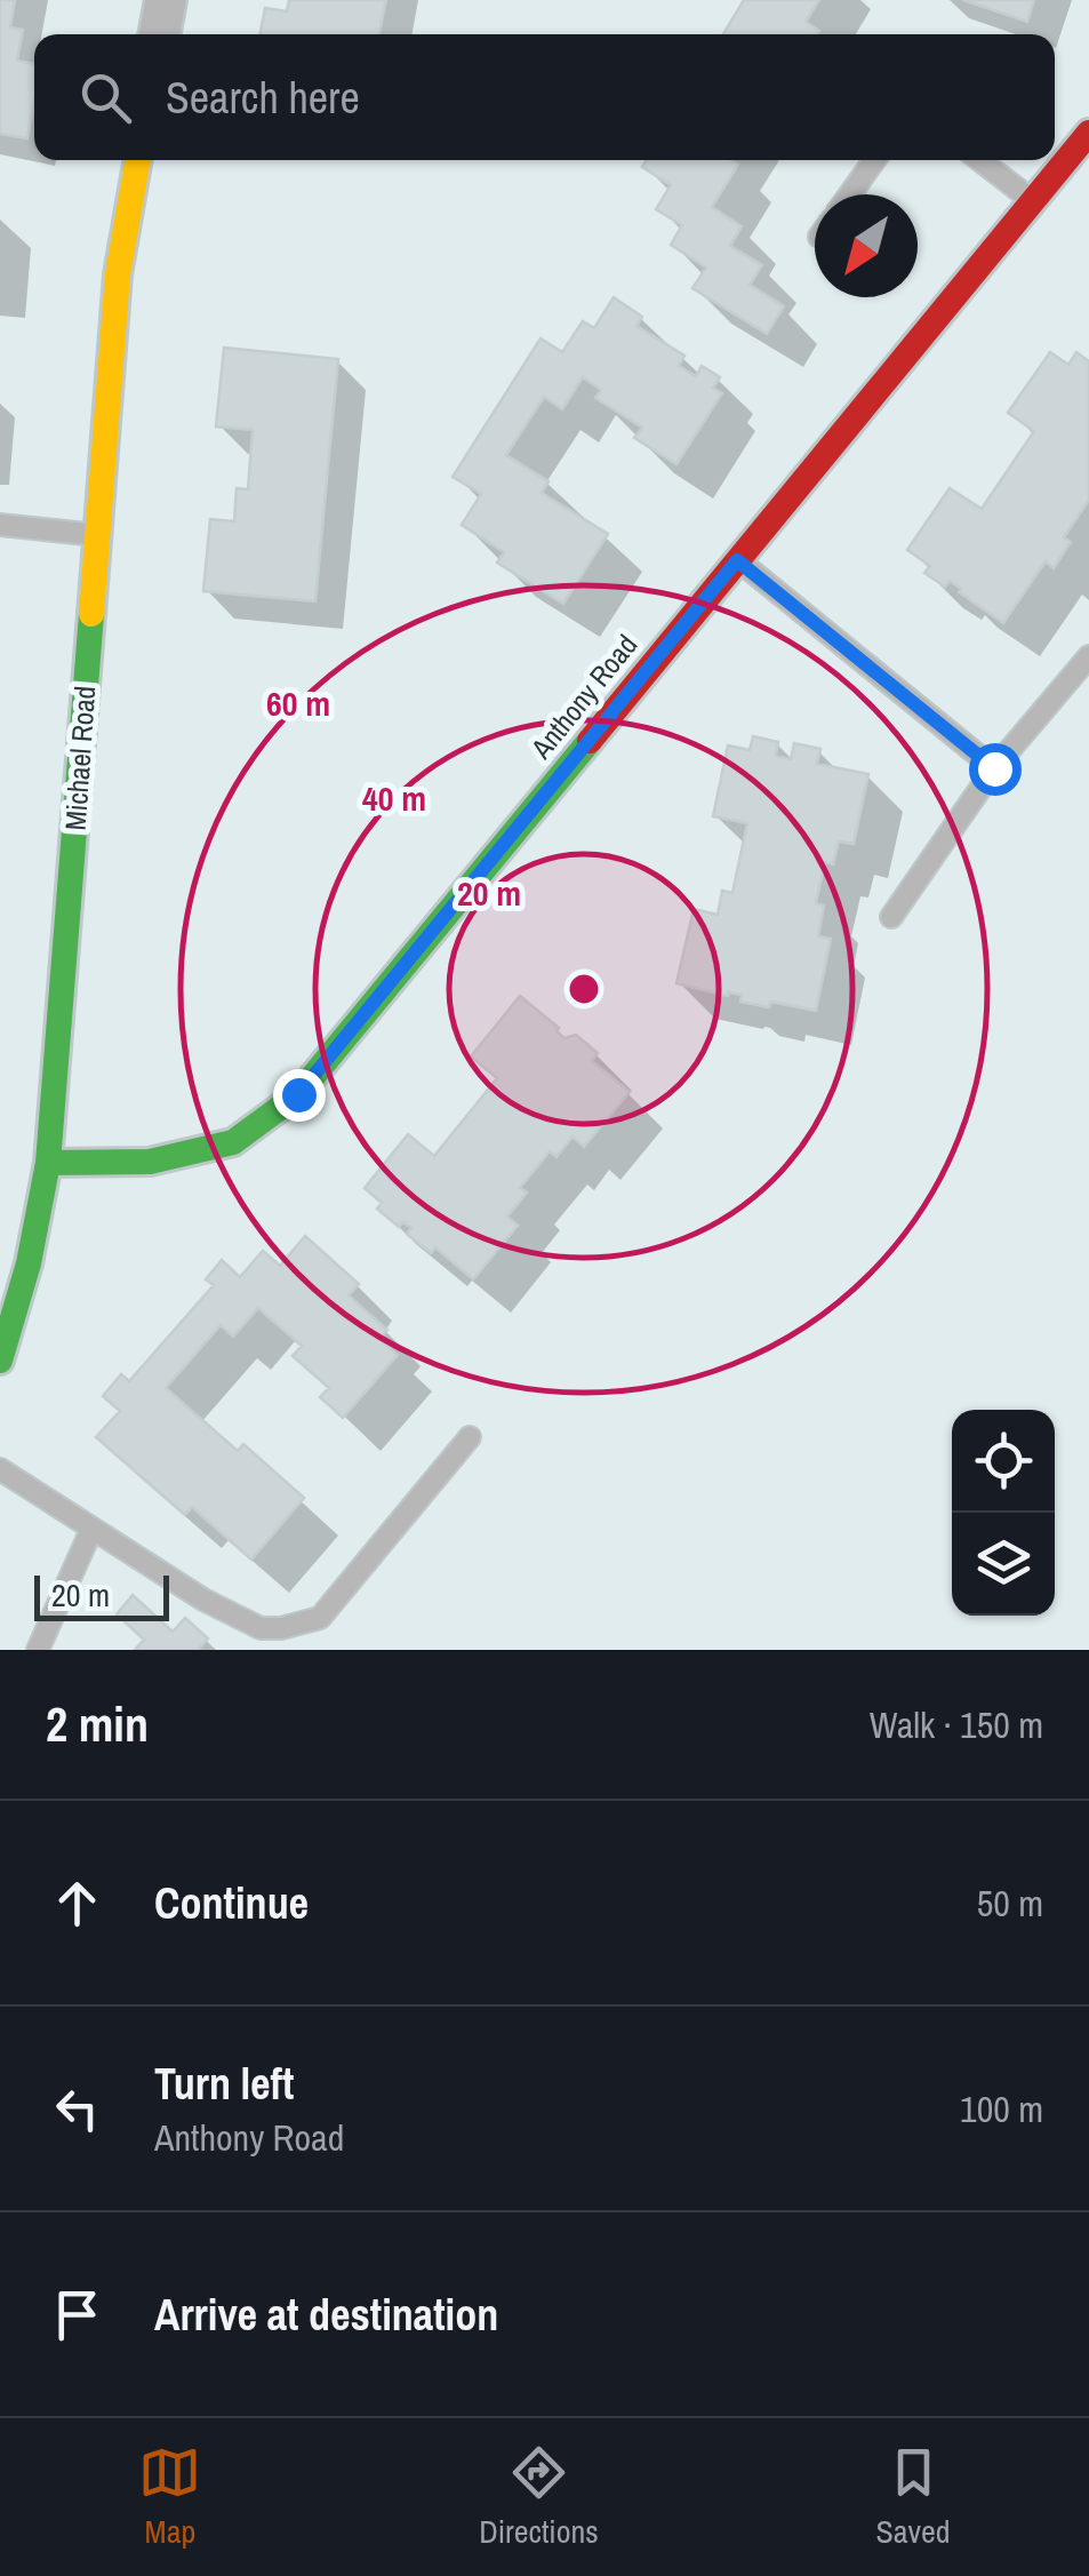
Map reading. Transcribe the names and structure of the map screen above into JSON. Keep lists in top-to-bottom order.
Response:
{
  "streets": {
    "street": ["Anthony Road", "Michael Road"]
  },
  "crossings": [
    ["Anthony Road", "Michael Road"]
  ],
  "scale_bar": "20 m",
  "north": "bottom left",
  "page": {
    "search": "Search here",
    "scale": "20 m",
    "heading": ["2 min", "Walk · 150 m"],
    "list": [
      ["Continue", "50 m"],
      ["Turn left", "Anthony Road", "100 m"],
      "Arrive at destination"
    ],
    "nav": ["Map", "Directions", "Saved"]
  },
  "rings": ["60 m", "40 m", "20 m"]
}
